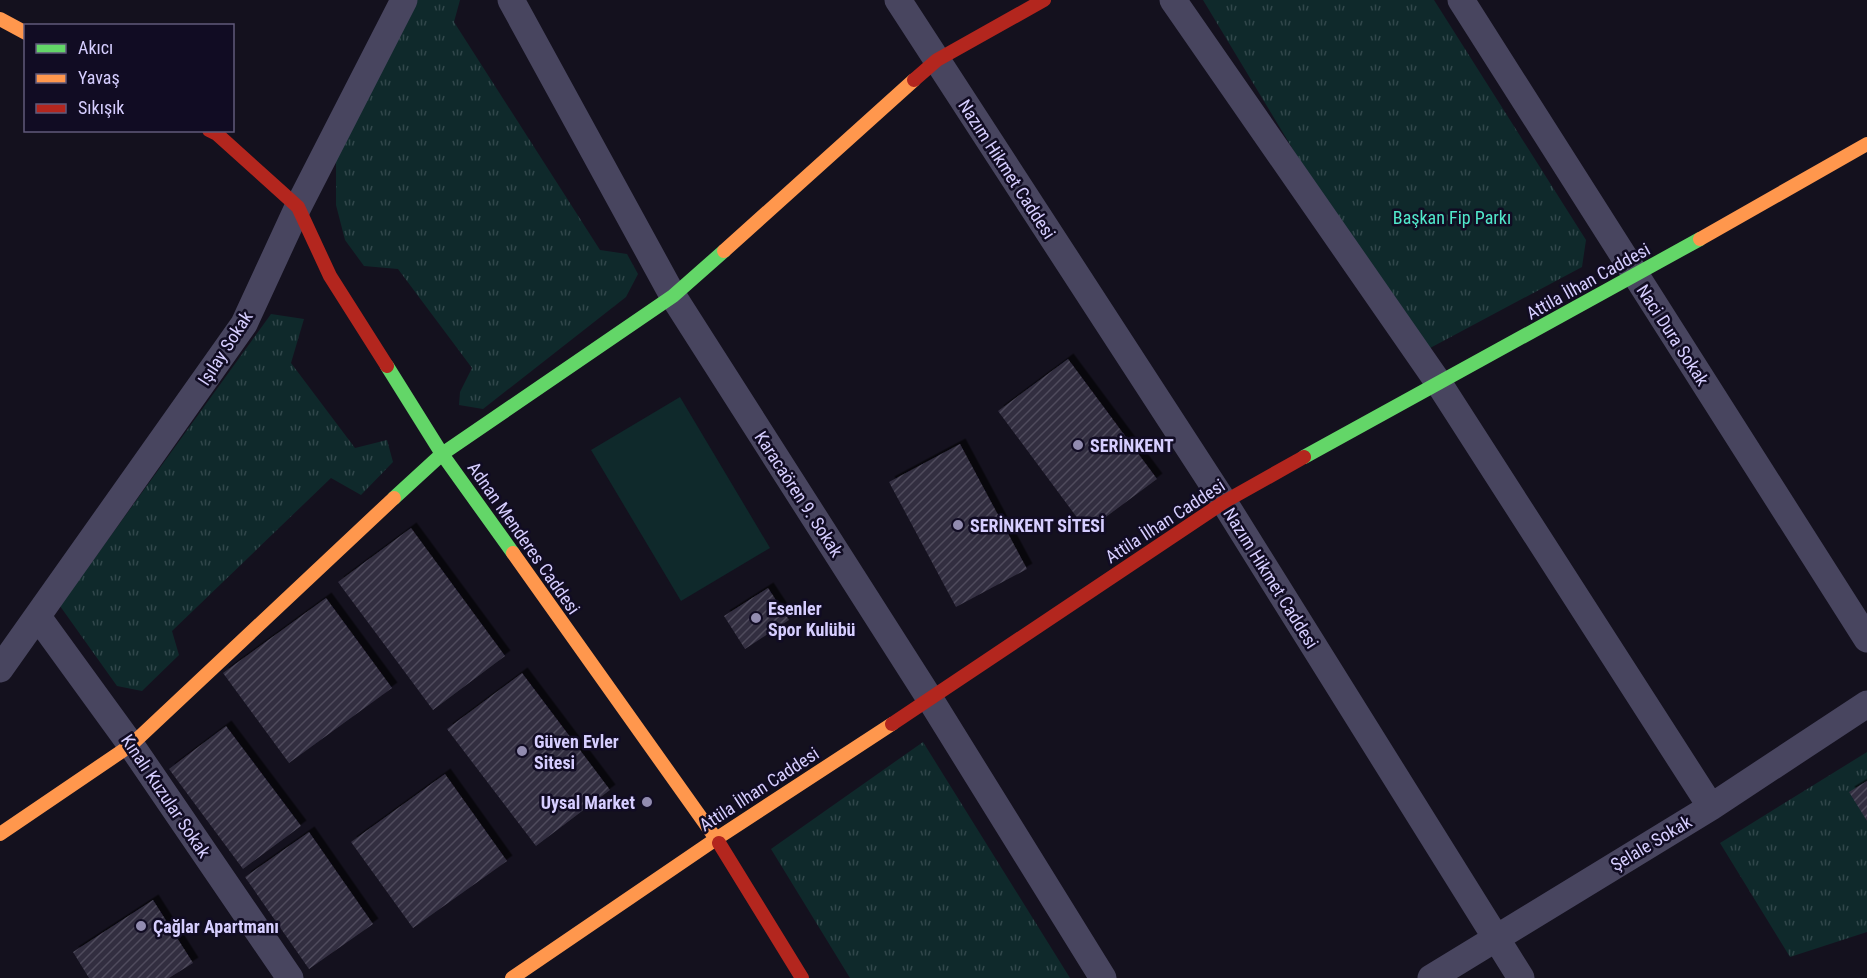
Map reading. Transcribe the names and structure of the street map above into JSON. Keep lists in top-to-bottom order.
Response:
{
  "streets": {
    "street": [
      "Nazım Hikmet Caddesi",
      "Attila İlhan Caddesi",
      "Naci Dura Sokak",
      "Işılay Sokak",
      "Karacaören 9. Sokak",
      "Adnan Menderes Caddesi",
      "Kınalı Kuzular Sokak",
      "Şelale Sokak"
    ]
  },
  "crossings": [
    ["Nazım Hikmet Caddesi", "Attila İlhan Caddesi"],
    ["Nazım Hikmet Caddesi", "Şelale Sokak"],
    ["Attila İlhan Caddesi", "Naci Dura Sokak"],
    ["Attila İlhan Caddesi", "Karacaören 9. Sokak"],
    ["Attila İlhan Caddesi", "Adnan Menderes Caddesi"],
    ["Işılay Sokak", "Adnan Menderes Caddesi"],
    ["Işılay Sokak", "Kınalı Kuzular Sokak"]
  ],
  "parks": ["Başkan Fip Parkı"],
  "places": [
    "SERİNKENT",
    "SERİNKENT SİTESİ",
    "Esenler Spor Kulübü",
    "Güven Evler Sitesi",
    "Uysal Market",
    "Çağlar Apartmanı"
  ],
  "legend": ["Akıcı", "Yavaş", "Sıkışık"]
}
